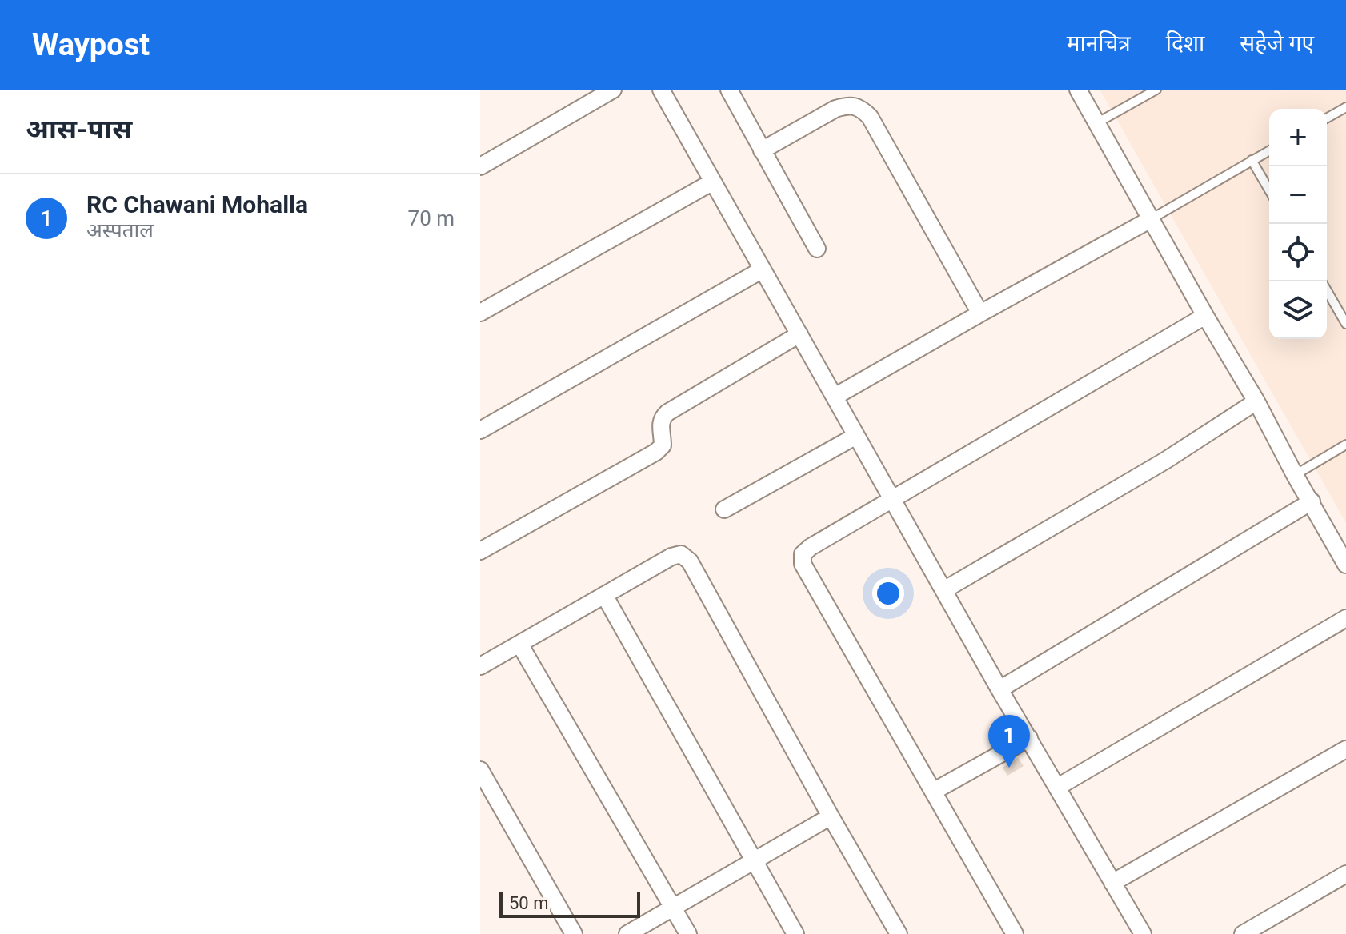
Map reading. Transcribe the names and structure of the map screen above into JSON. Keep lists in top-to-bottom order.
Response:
{
  "scale_bar": "50 m",
  "page": {
    "header": "Waypost",
    "nav": ["मानचित्र", "दिशा", "सहेजे गए"],
    "heading": "आस-पास",
    "map_buttons": ["+", "−"],
    "list": [
      {
        "mark": "1",
        "name": "RC Chawani Mohalla",
        "note": "अस्पताल",
        "value": "70 m"
      }
    ],
    "pins": "1",
    "scale": "50 m"
  }
}
